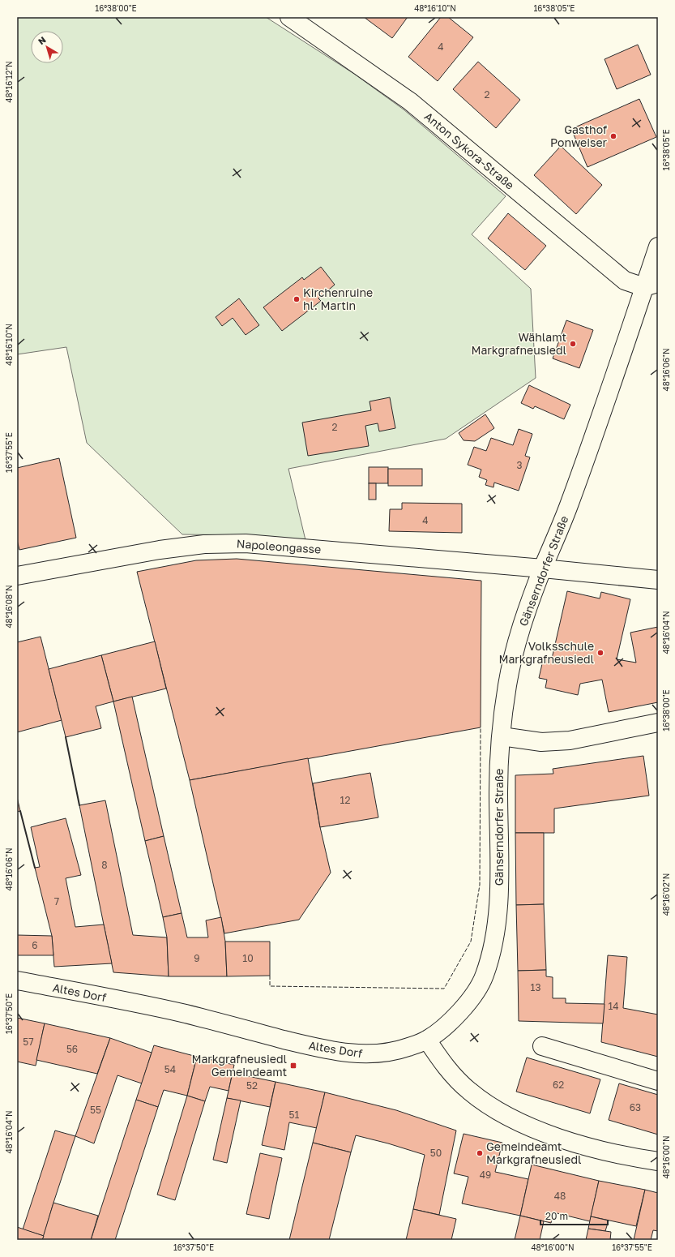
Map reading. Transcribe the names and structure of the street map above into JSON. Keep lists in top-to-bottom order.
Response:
{
  "streets": {
    "main road": [
      "Anton Sykora-Straße",
      "Napoleongasse",
      "Gänserndorfer Straße",
      "Altes Dorf"
    ]
  },
  "crossings": [
    ["Anton Sykora-Straße", "Gänserndorfer Straße"],
    ["Napoleongasse", "Gänserndorfer Straße"],
    ["Gänserndorfer Straße", "Altes Dorf"]
  ],
  "places": {
    "other": [
      "Gasthof Ponweiser",
      "Kirchenruine hl. Martin",
      "Wählamt Markgrafneusiedl",
      "Volksschule Markgrafneusiedl",
      "Gemeindeamt Markgrafneusiedl"
    ],
    "transit": ["Markgrafneusiedl Gemeindeamt"]
  },
  "house_numbers": [
    "4",
    "2",
    "2",
    "3",
    "4",
    "12",
    "8",
    "7",
    "6",
    "9",
    "10",
    "13",
    "14",
    "57",
    "56",
    "54",
    "62",
    "52",
    "63",
    "55",
    "51",
    "50",
    "49",
    "48"
  ],
  "scale_bar": "20 m",
  "north": "top left",
  "coordinates": [
    "16°38'00\"E",
    "48°16'10\"N",
    "16°38'05\"E",
    "48°16'12\"N",
    "48°16'06\"N",
    "16°37'55\"E",
    "48°16'08\"N",
    "48°16'04\"N",
    "48°16'02\"N",
    "16°37'50\"E",
    "48°16'00\"N"
  ]
}
